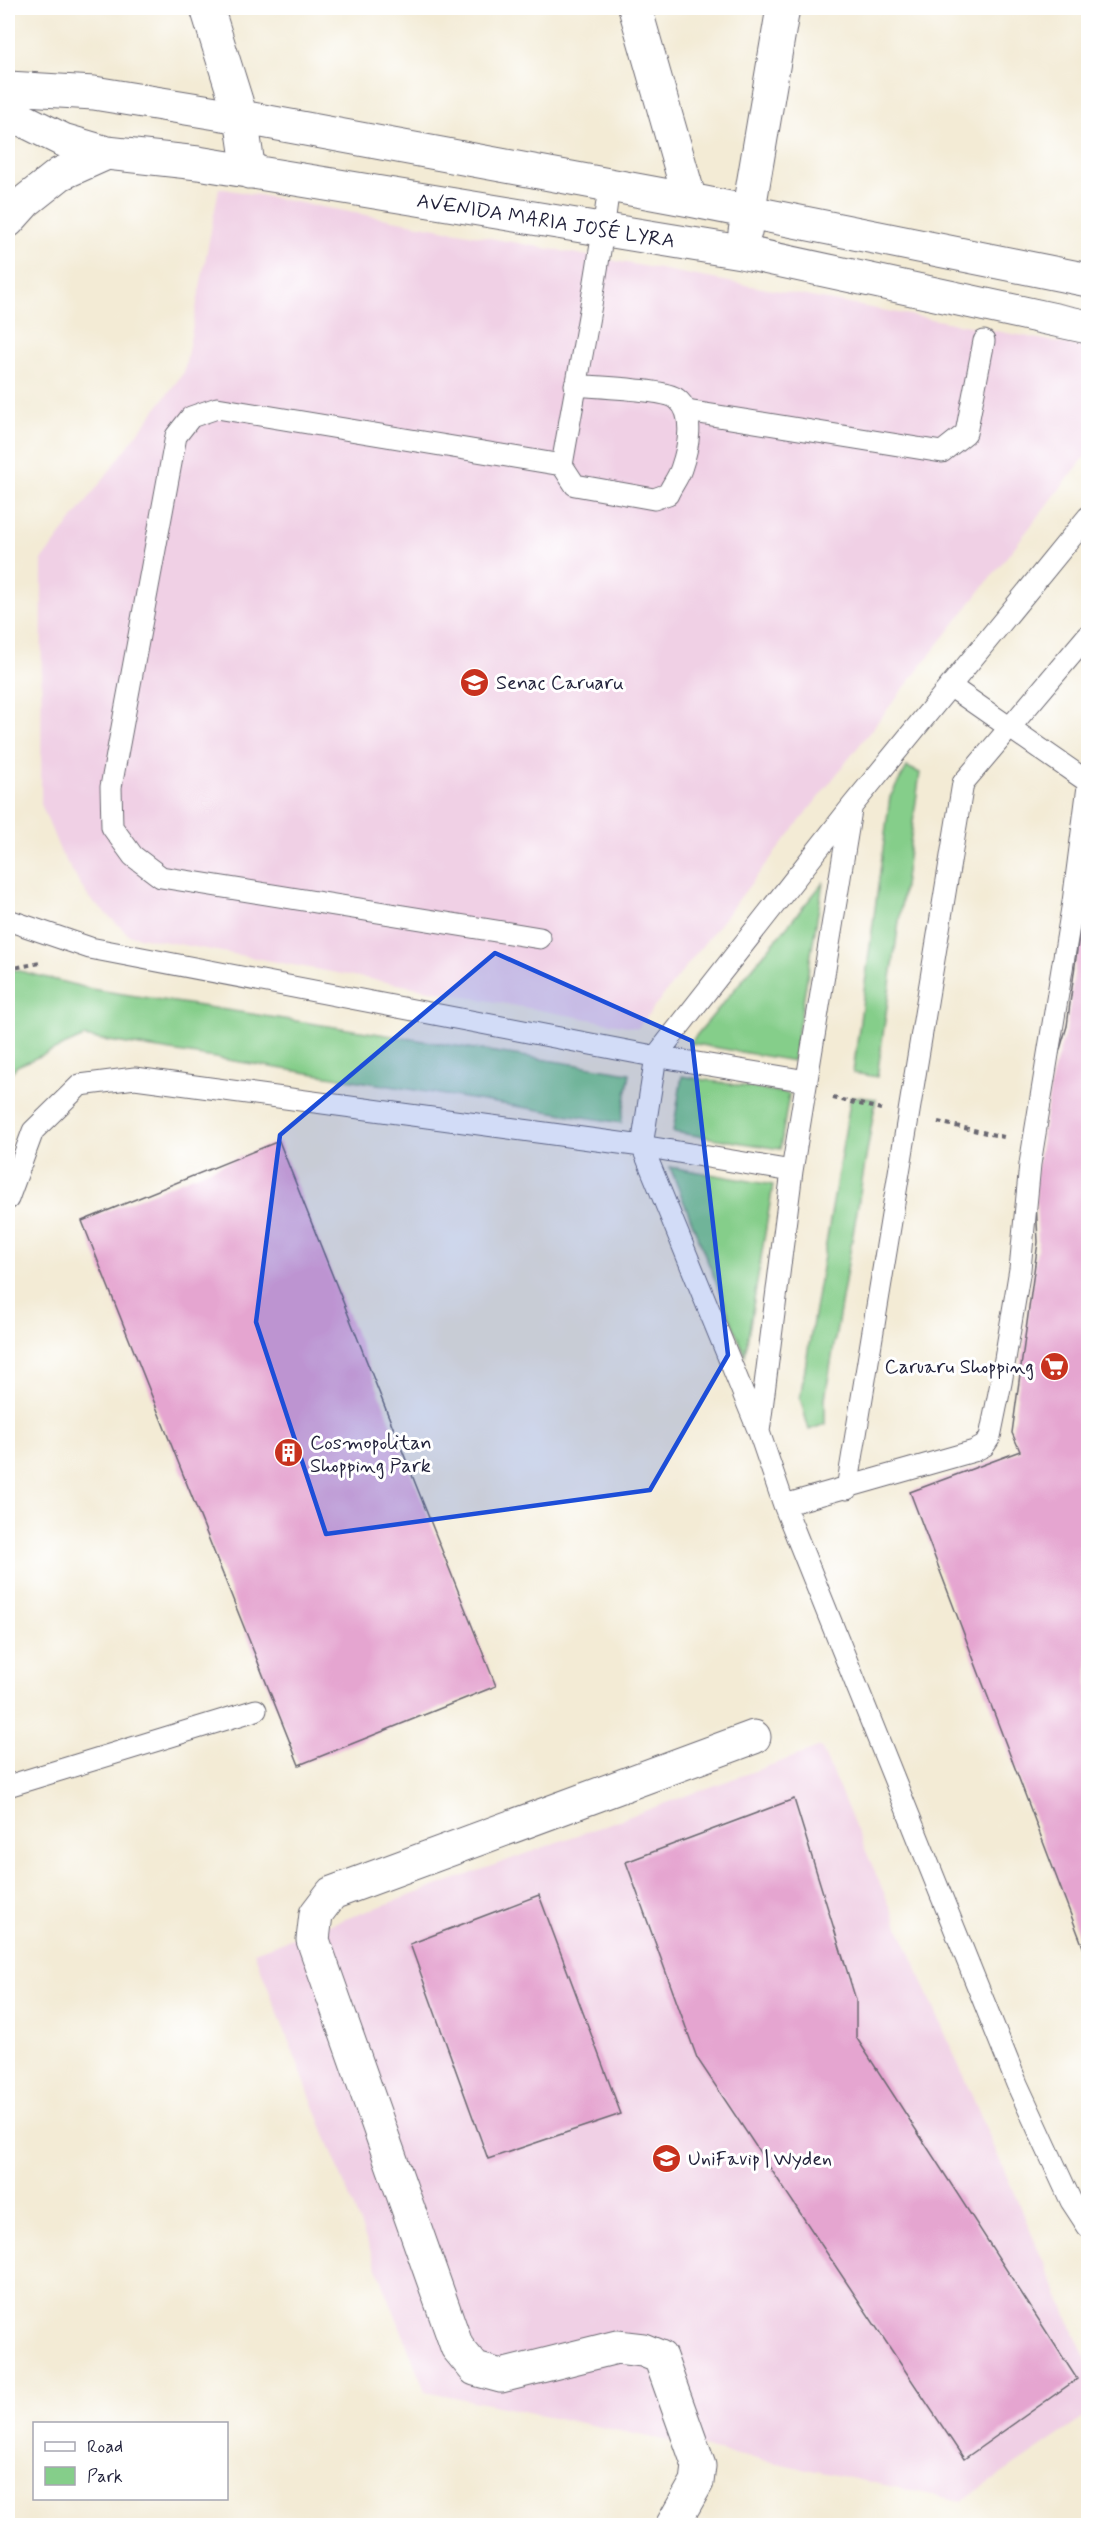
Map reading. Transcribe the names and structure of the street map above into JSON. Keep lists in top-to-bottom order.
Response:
{
  "streets": {
    "street": ["AVENIDA MARIA JOSÉ LYRA"]
  },
  "places": {
    "school or university": ["Senac Caruaru", "UniFavip | Wyden"],
    "supermarket": ["Caruaru Shopping"],
    "building": ["Cosmopolitan Shopping Park"]
  },
  "legend": ["Road", "Park"]
}
